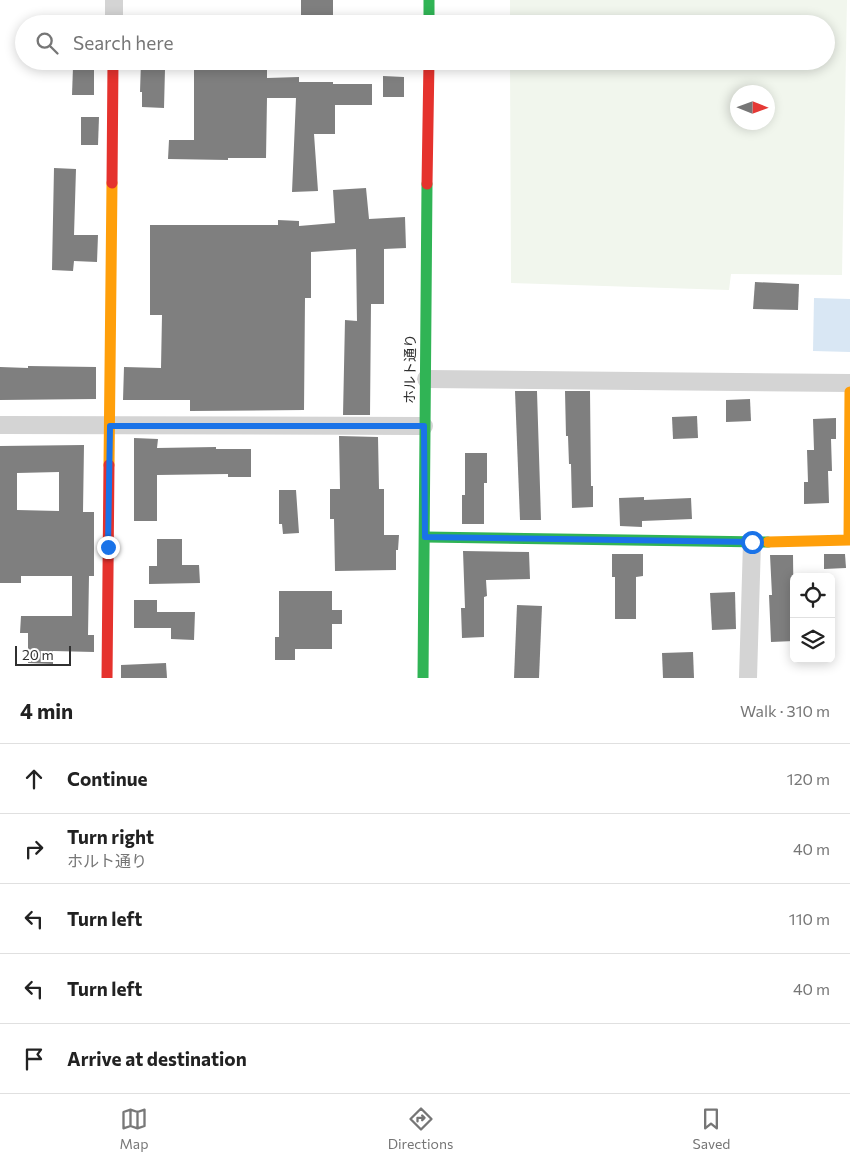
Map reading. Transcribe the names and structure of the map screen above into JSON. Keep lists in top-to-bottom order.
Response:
{
  "streets": {
    "street": ["ホルト通り"]
  },
  "scale_bar": "20 m",
  "north": "right",
  "page": {
    "search": "Search here",
    "scale": "20 m",
    "heading": ["4 min", "Walk · 310 m"],
    "list": [
      ["Continue", "120 m"],
      ["Turn right", "ホルト通り", "40 m"],
      ["Turn left", "110 m"],
      ["Turn left", "40 m"],
      "Arrive at destination"
    ],
    "nav": ["Map", "Directions", "Saved"]
  }
}
